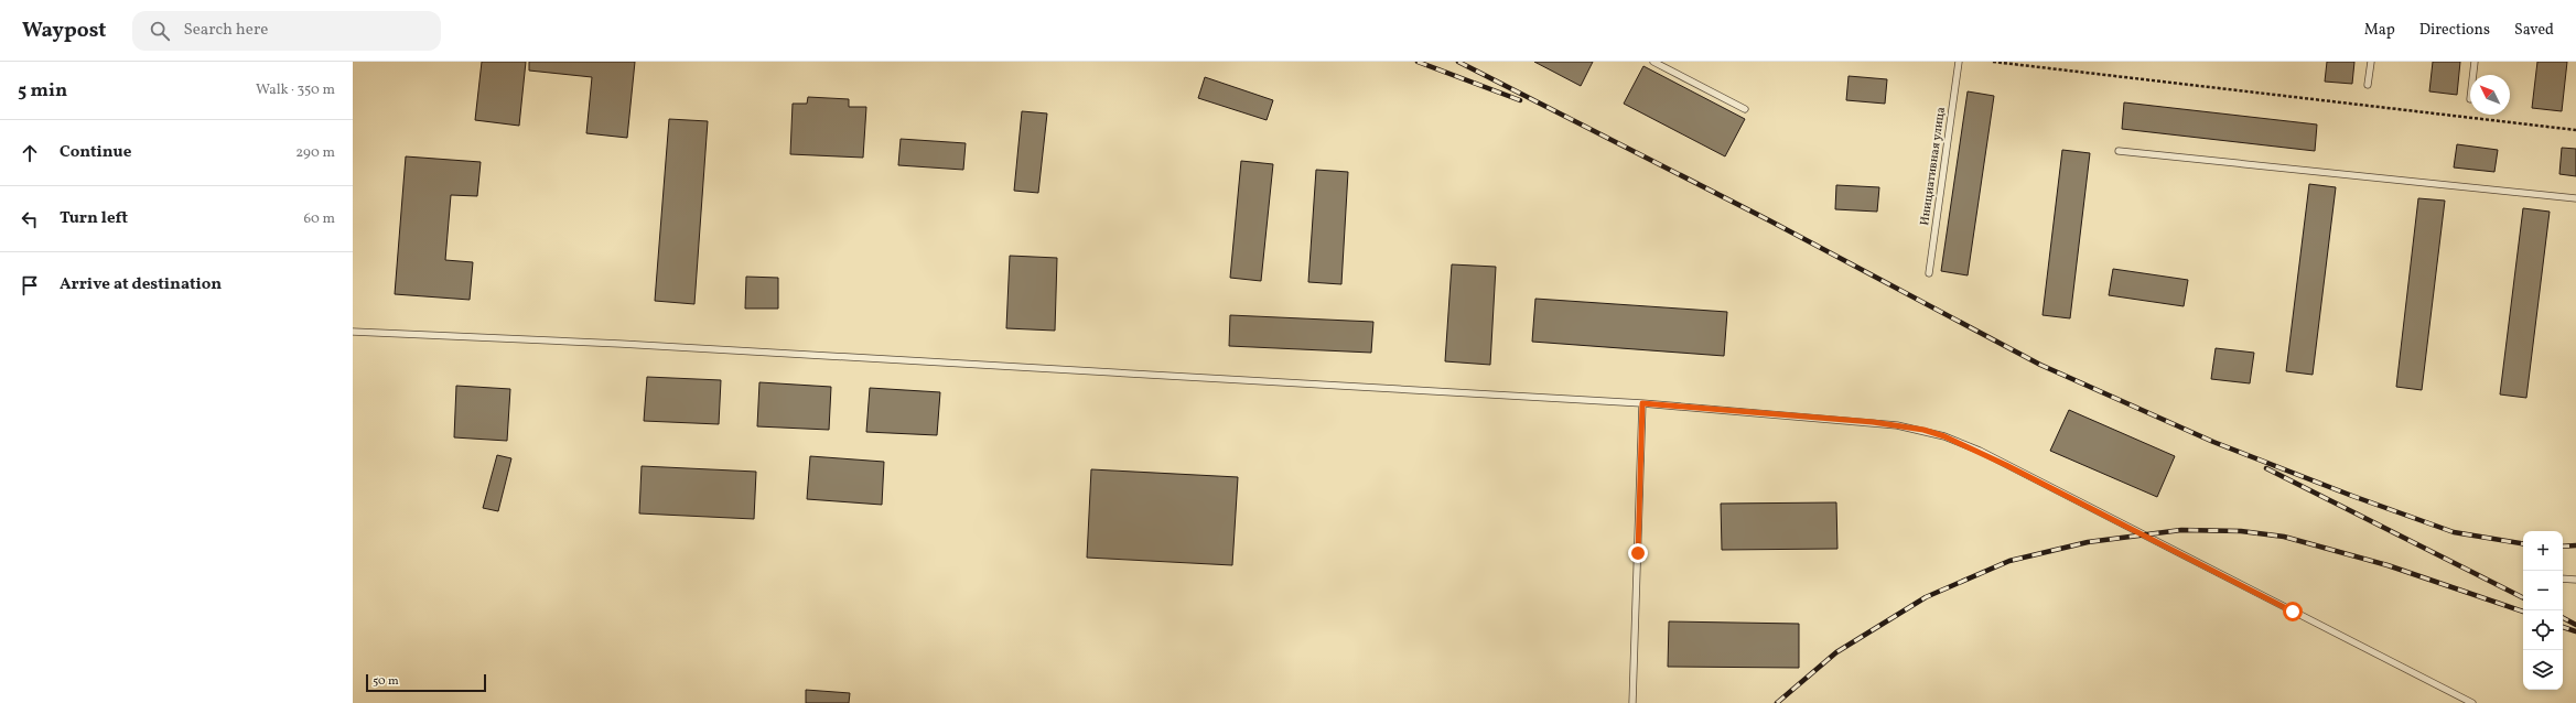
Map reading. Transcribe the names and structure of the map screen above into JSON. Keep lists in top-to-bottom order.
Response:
{
  "streets": {
    "lane": ["Инициативная улица"]
  },
  "scale_bar": "50 m",
  "north": "top left",
  "page": {
    "header": "Waypost",
    "search": "Search here",
    "nav": ["Map", "Directions", "Saved"],
    "heading": ["5 min", "Walk · 350 m"],
    "list": [
      ["Continue", "290 m"],
      ["Turn left", "60 m"],
      "Arrive at destination"
    ],
    "map_buttons": ["+", "−"],
    "scale": "50 m"
  }
}
